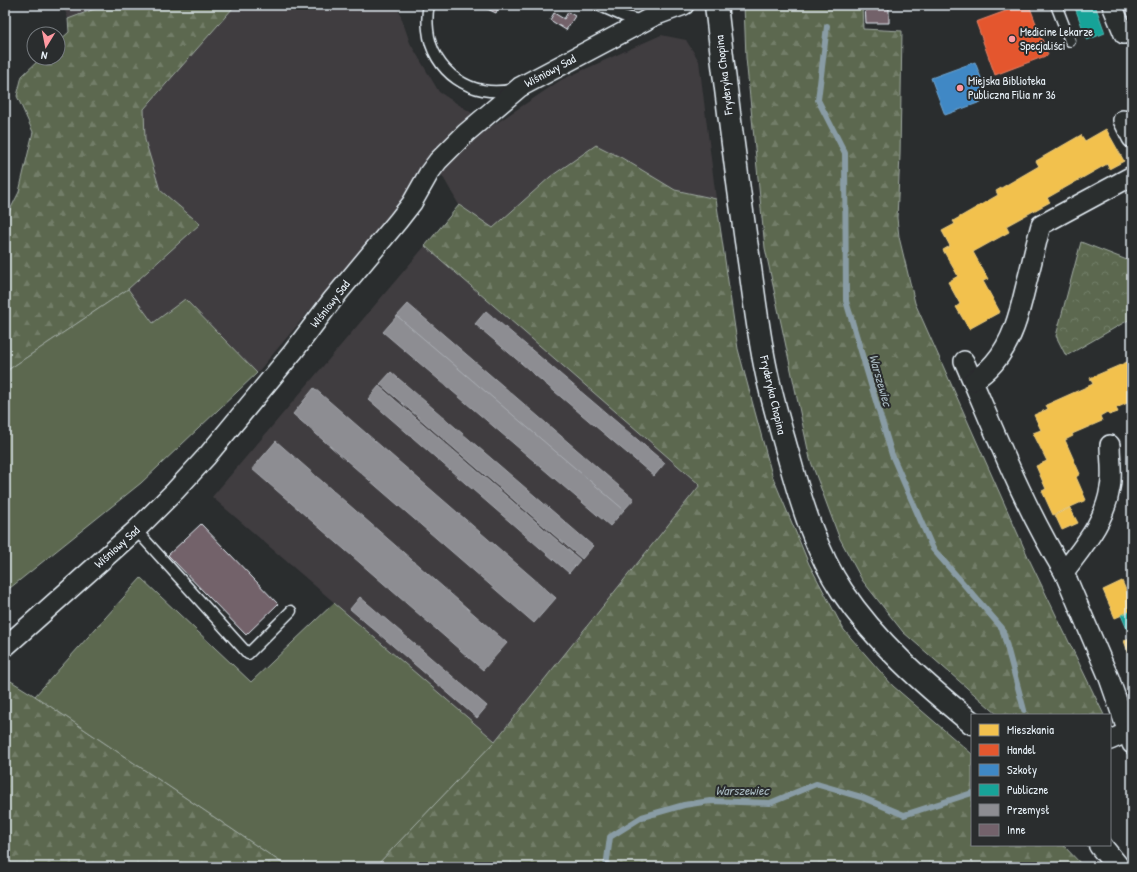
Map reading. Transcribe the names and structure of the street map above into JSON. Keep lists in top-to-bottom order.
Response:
{
  "streets": {
    "street": ["Wiśniowy Sad", "Fryderyka Chopina"]
  },
  "water": ["Warszewiec"],
  "places": ["Medicine Lekarze Specjaliści", "Miejska Biblioteka Publiczna Filia nr 36"],
  "legend": [
    "Mieszkania",
    "Handel",
    "Szkoły",
    "Publiczne",
    "Przemysł",
    "Inne"
  ],
  "north": "bottom"
}
